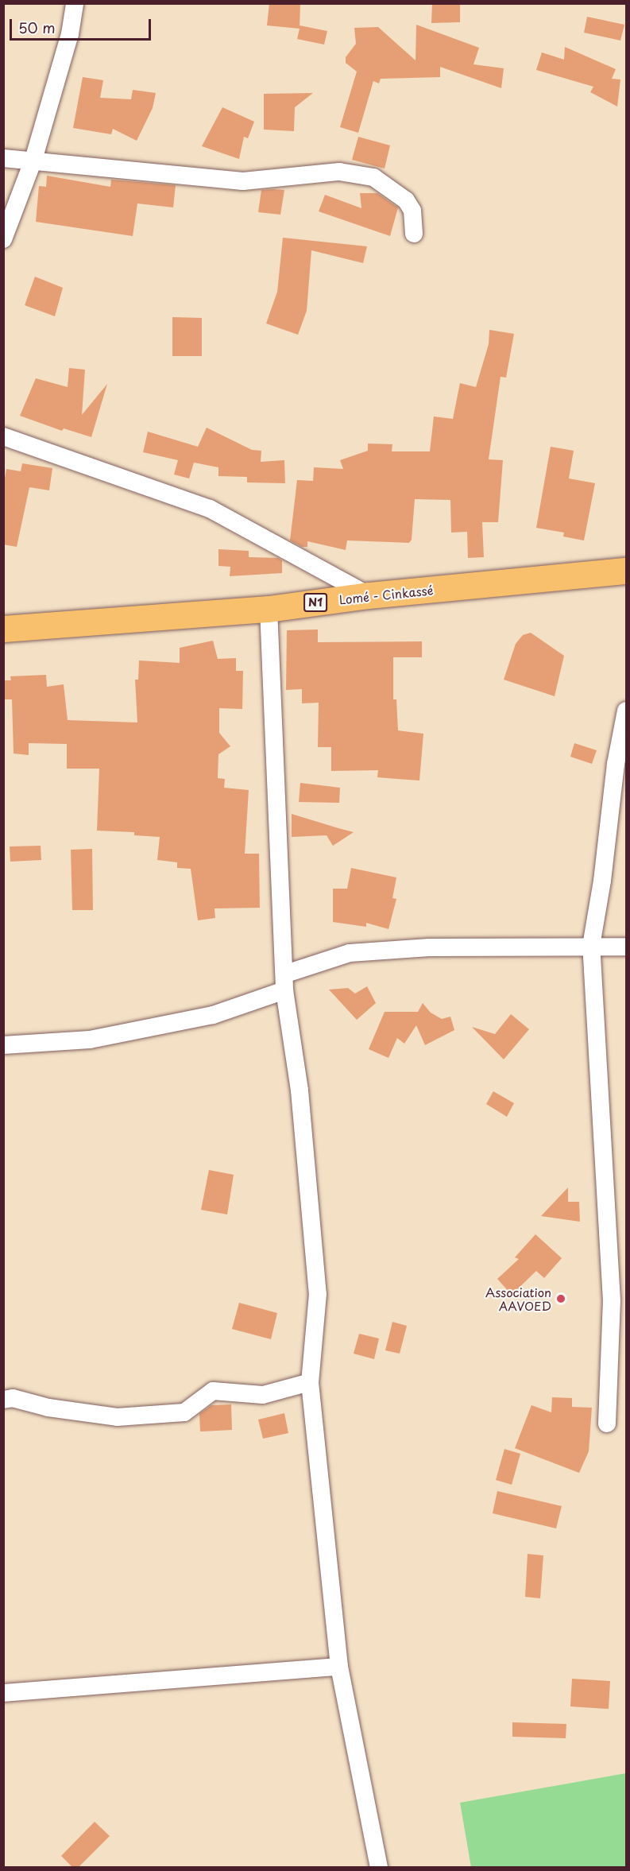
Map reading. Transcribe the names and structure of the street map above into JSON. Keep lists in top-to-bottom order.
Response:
{
  "streets": {
    "highway": ["Lomé - Cinkassé", "N1"]
  },
  "places": ["Association AAVOED"],
  "scale_bar": "50 m"
}
